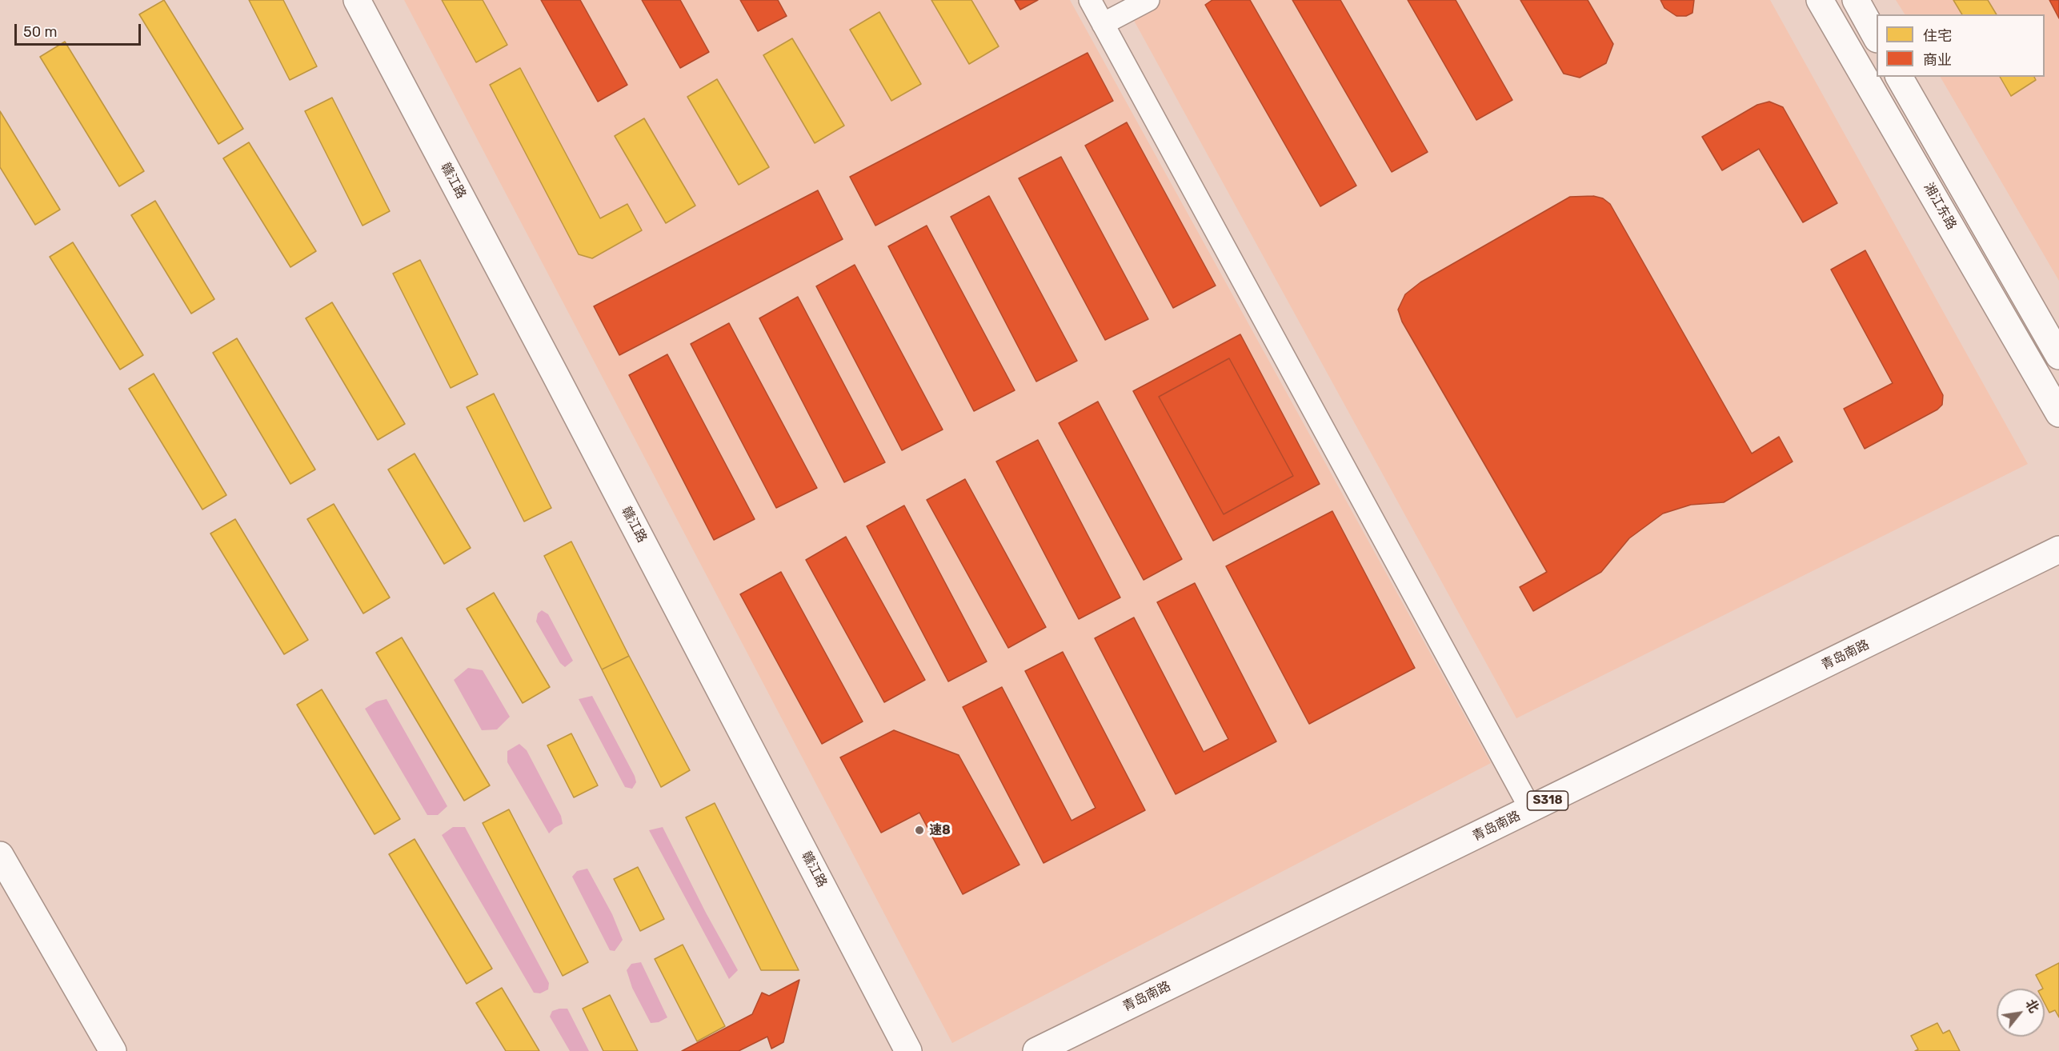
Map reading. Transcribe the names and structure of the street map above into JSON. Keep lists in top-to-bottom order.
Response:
{
  "streets": {
    "main road": [
      "赣江路",
      "湘江东路",
      "青岛南路",
      "S318"
    ]
  },
  "places": ["速8"],
  "legend": ["住宅", "商业"],
  "scale_bar": "50 m",
  "north": "top right"
}
